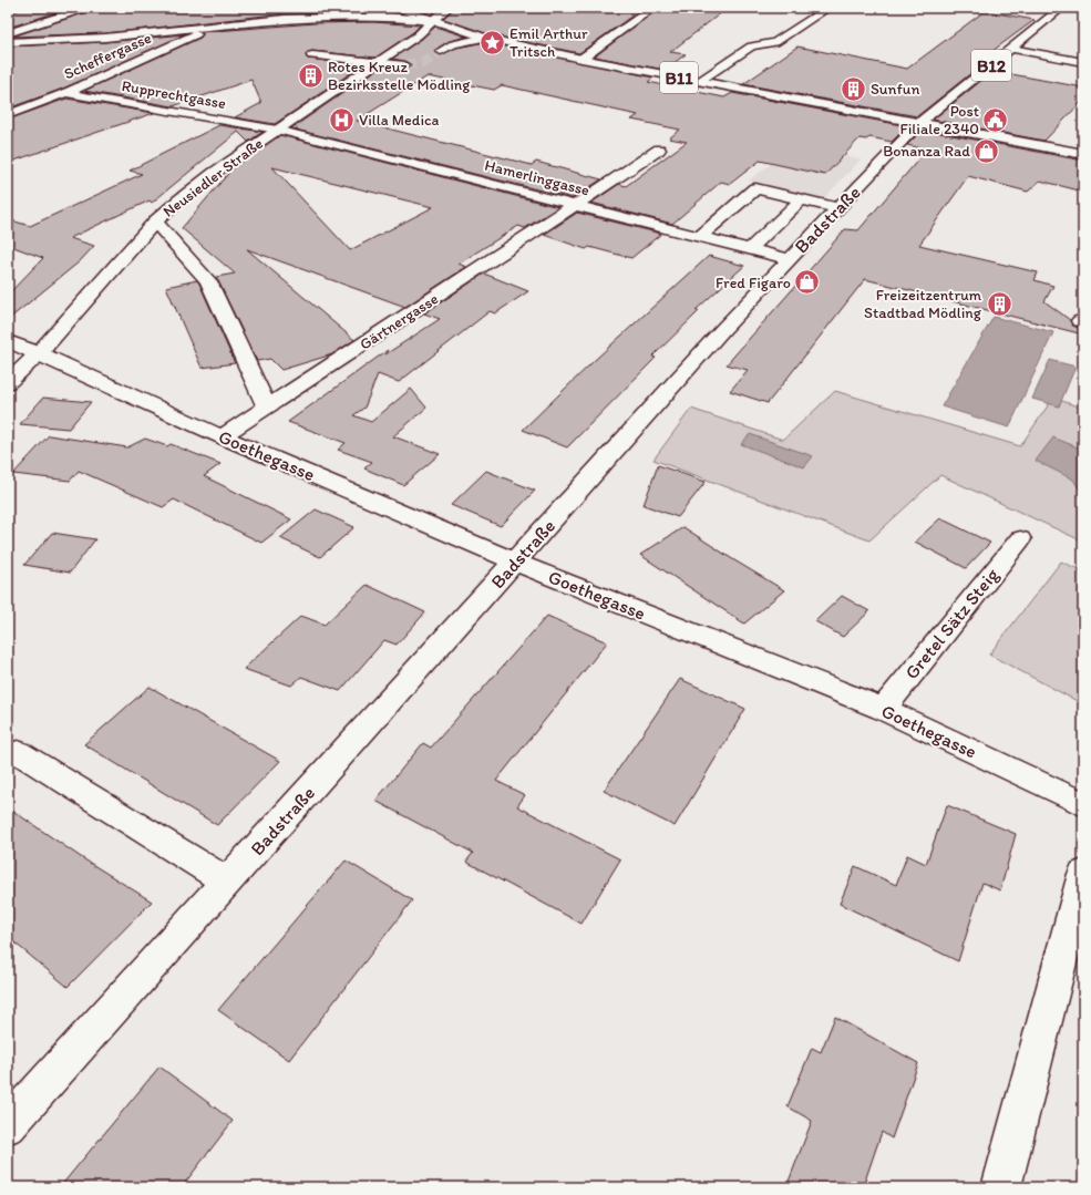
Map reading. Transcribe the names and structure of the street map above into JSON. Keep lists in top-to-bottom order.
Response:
{
  "streets": {
    "street": [
      "Scheffergasse",
      "B12",
      "B11",
      "Rupprechtgasse",
      "Neusiedler Straße",
      "Hamerlinggasse",
      "Badstraße",
      "Gärtnergasse",
      "Goethegasse",
      "Gretel Sätz Steig"
    ]
  },
  "crossings": [
    ["Scheffergasse", "Rupprechtgasse"],
    ["B11", "Neusiedler Straße"],
    ["B11", "Badstraße"],
    ["Rupprechtgasse", "Neusiedler Straße"],
    ["Rupprechtgasse", "Hamerlinggasse"],
    ["Neusiedler Straße", "Hamerlinggasse"],
    ["Neusiedler Straße", "Goethegasse"],
    ["Hamerlinggasse", "Badstraße"],
    ["Hamerlinggasse", "Gärtnergasse"],
    ["Badstraße", "Goethegasse"],
    ["Gärtnergasse", "Goethegasse"],
    ["Goethegasse", "Gretel Sätz Steig"]
  ],
  "places": {
    "place": ["Emil Arthur Tritsch"],
    "building": ["Rotes Kreuz Bezirksstelle Mödling", "Sunfun", "Freizeitzentrum Stadtbad Mödling"],
    "hospital": ["Villa Medica"],
    "public building": ["Post Filiale 2340"],
    "shop": ["Bonanza Rad", "Fred Figaro"]
  }
}
